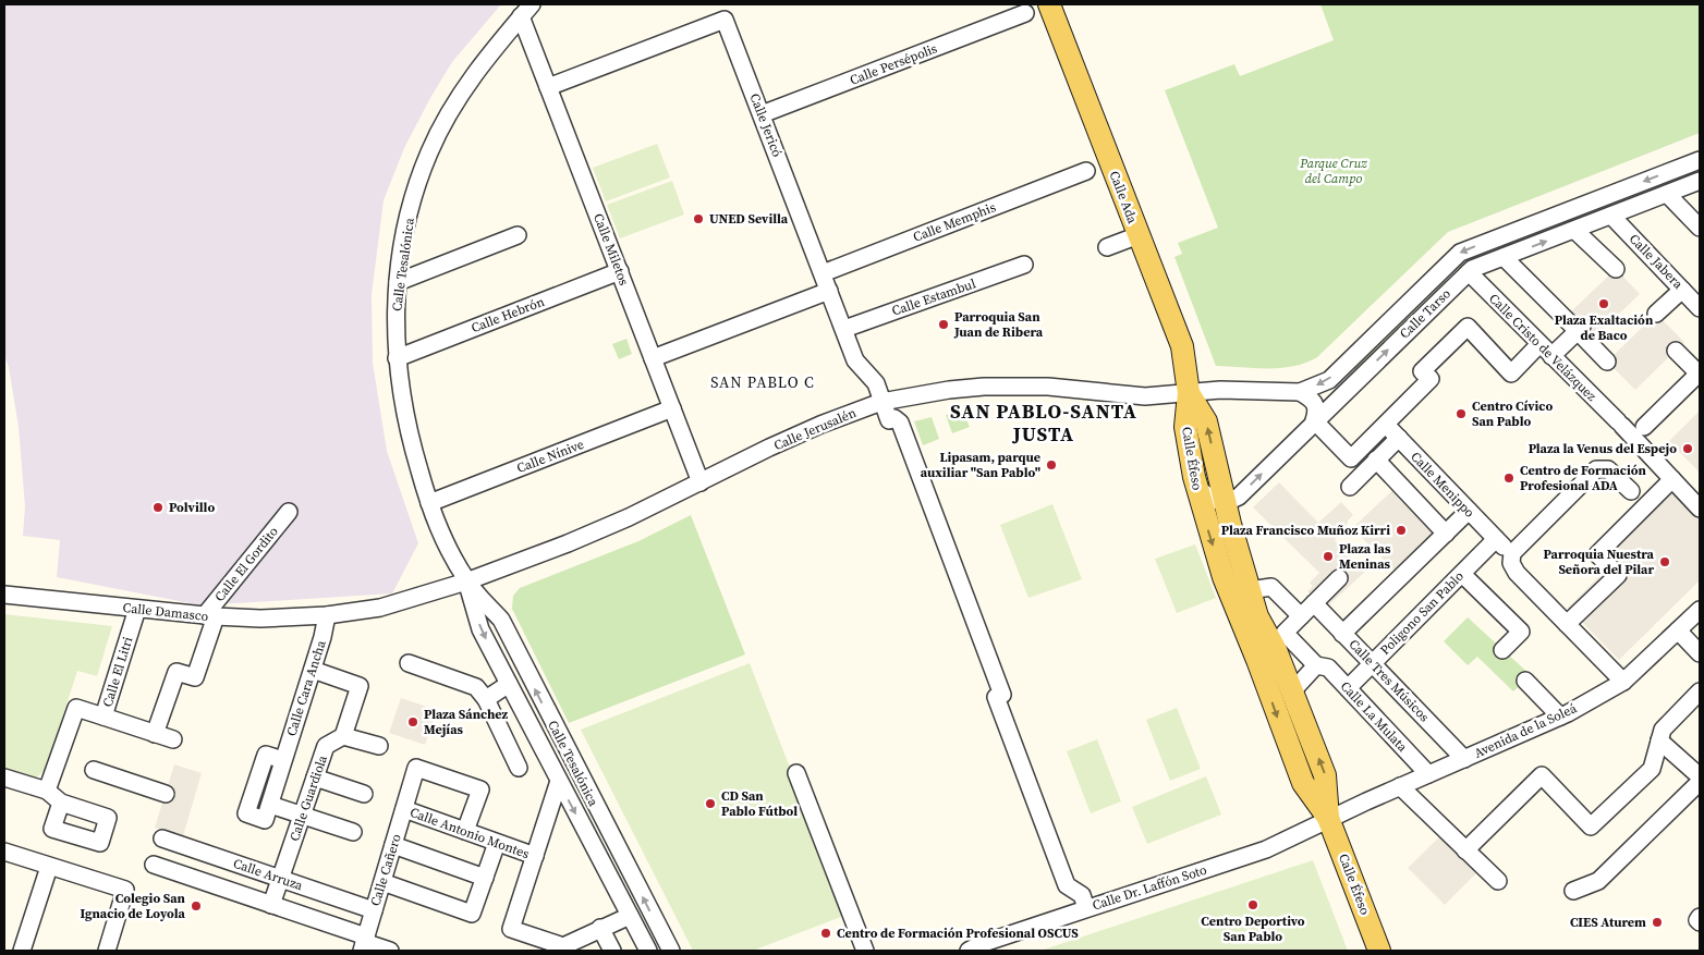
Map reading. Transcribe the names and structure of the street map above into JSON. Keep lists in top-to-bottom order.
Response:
{
  "streets": {
    "main road": ["Calle Ada", "Calle Éfeso"],
    "street": [
      "Calle Persépolis",
      "Calle Jericó",
      "Calle Memphis",
      "Calle Miletos",
      "Calle Jabera",
      "Calle Tesalónica",
      "Calle Estambul",
      "Calle Tarso",
      "Calle Hebrón",
      "Calle Cristo de Velázquez",
      "Calle Jerusalén",
      "Calle Nínive",
      "Calle Menippo",
      "Calle El Gordito",
      "Calle Damasco",
      "Poligono San Pablo",
      "Calle El Litri",
      "Calle Tres Músicos",
      "Calle Cara Ancha",
      "Calle La Mulata",
      "Avenida de la Soleá",
      "Calle Guardiola",
      "Calle Antonio Montes",
      "Calle Cañero",
      "Calle Arruza",
      "Calle Dr. Laffón Soto"
    ]
  },
  "crossings": [
    ["Calle Persépolis", "Calle Jericó"],
    ["Calle Jericó", "Calle Memphis"],
    ["Calle Jericó", "Calle Miletos"],
    ["Calle Jericó", "Calle Estambul"],
    ["Calle Jericó", "Calle Jerusalén"],
    ["Calle Jericó", "Calle Dr. Laffón Soto"],
    ["Calle Ada", "Calle Tarso"],
    ["Calle Ada", "Calle Jerusalén"],
    ["Calle Ada", "Calle Éfeso"],
    ["Calle Miletos", "Calle Tesalónica"],
    ["Calle Miletos", "Calle Hebrón"],
    ["Calle Miletos", "Calle Jerusalén"],
    ["Calle Miletos", "Calle Nínive"],
    ["Calle Jabera", "Calle Tarso"],
    ["Calle Tesalónica", "Calle Hebrón"],
    ["Calle Tesalónica", "Calle Jerusalén"],
    ["Calle Tesalónica", "Calle Nínive"],
    ["Calle Tesalónica", "Calle Damasco"],
    ["Calle Tarso", "Calle Cristo de Velázquez"],
    ["Calle Tarso", "Calle Jerusalén"],
    ["Calle Tarso", "Calle Éfeso"],
    ["Calle Jerusalén", "Calle Éfeso"],
    ["Calle Jerusalén", "Calle Damasco"],
    ["Calle Éfeso", "Avenida de la Soleá"],
    ["Calle Éfeso", "Calle Dr. Laffón Soto"],
    ["Calle Menippo", "Poligono San Pablo"],
    ["Calle El Gordito", "Calle Damasco"],
    ["Calle Damasco", "Calle El Litri"],
    ["Calle Damasco", "Calle Cara Ancha"],
    ["Poligono San Pablo", "Calle Tres Músicos"],
    ["Poligono San Pablo", "Calle La Mulata"],
    ["Calle Tres Músicos", "Avenida de la Soleá"],
    ["Calle La Mulata", "Avenida de la Soleá"],
    ["Avenida de la Soleá", "Calle Dr. Laffón Soto"],
    ["Calle Guardiola", "Calle Arruza"],
    ["Calle Antonio Montes", "Calle Cañero"],
    ["Calle Cañero", "Calle Arruza"]
  ],
  "districts": ["SAN PABLO C", "SAN PABLO-SANTA JUSTA"],
  "parks": ["Parque Cruz del Campo"],
  "places": [
    "UNED Sevilla",
    "Plaza Exaltación de Baco",
    "Parroquia San Juan de Ribera",
    "Centro Cívico San Pablo",
    "Plaza la Venus del Espejo",
    "Lipasam, parque auxiliar \"San Pablo\"",
    "Centro de Formación Profesional ADA",
    "Polvillo",
    "Plaza Francisco Muñoz Kirri",
    "Plaza las Meninas",
    "Parroquia Nuestra Señora del Pilar",
    "Plaza Sánchez Mejías",
    "CD San Pablo Fútbol",
    "Centro Deportivo San Pablo",
    "Colegio San Ignacio de Loyola",
    "CIES Aturem",
    "Centro de Formación Profesional OSCUS"
  ]
}
